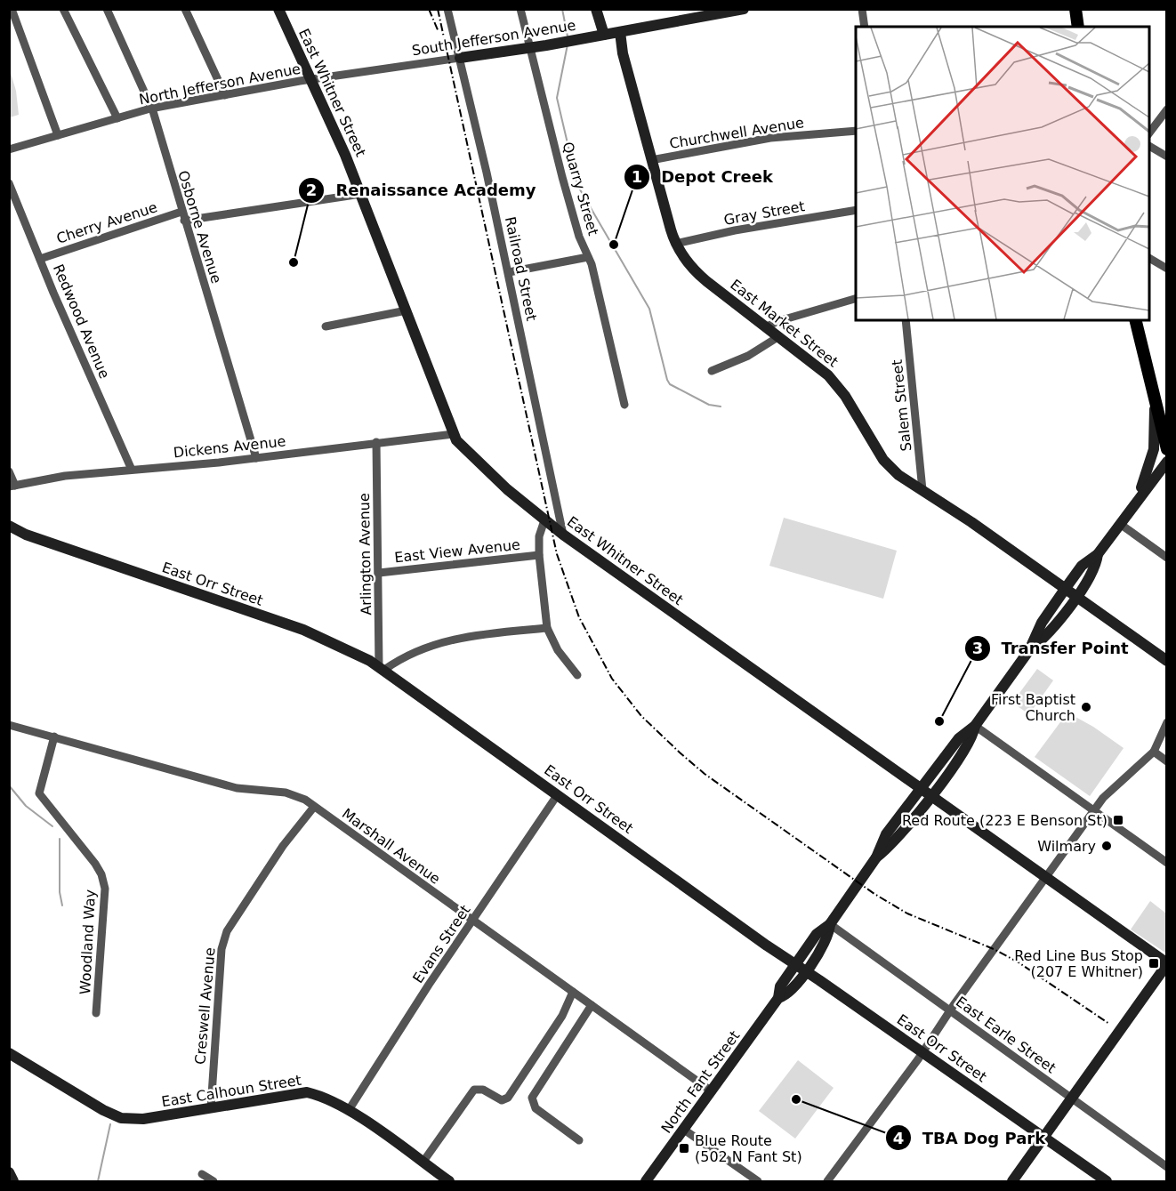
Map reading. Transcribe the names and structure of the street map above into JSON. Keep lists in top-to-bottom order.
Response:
{
  "streets": {
    "street": [
      "South Jefferson Avenue",
      "North Jefferson Avenue",
      "East Whitner Street",
      "Churchwell Avenue",
      "Quarry Street",
      "Gray Street",
      "Cherry Avenue",
      "Osborne Avenue",
      "Railroad Street",
      "Redwood Avenue",
      "East Market Street",
      "Salem Street",
      "Dickens Avenue",
      "East View Avenue",
      "Arlington Avenue",
      "East Orr Street",
      "Marshall Avenue",
      "Woodland Way",
      "Evans Street",
      "Creswell Avenue",
      "East Earle Street",
      "North Fant Street",
      "East Calhoun Street"
    ]
  },
  "crossings": [
    ["South Jefferson Avenue", "North Jefferson Avenue"],
    ["South Jefferson Avenue", "East Whitner Street"],
    ["South Jefferson Avenue", "Quarry Street"],
    ["South Jefferson Avenue", "Railroad Street"],
    ["South Jefferson Avenue", "East Market Street"],
    ["North Jefferson Avenue", "East Whitner Street"],
    ["North Jefferson Avenue", "Osborne Avenue"],
    ["East Whitner Street", "Cherry Avenue"],
    ["East Whitner Street", "Railroad Street"],
    ["East Whitner Street", "Dickens Avenue"],
    ["East Whitner Street", "North Fant Street"],
    ["Churchwell Avenue", "East Market Street"],
    ["Gray Street", "East Market Street"],
    ["Cherry Avenue", "Osborne Avenue"],
    ["Cherry Avenue", "Redwood Avenue"],
    ["Osborne Avenue", "Dickens Avenue"],
    ["Redwood Avenue", "Dickens Avenue"],
    ["East Market Street", "Salem Street"],
    ["Dickens Avenue", "Arlington Avenue"],
    ["East View Avenue", "Arlington Avenue"],
    ["Arlington Avenue", "East Orr Street"],
    ["East Orr Street", "Evans Street"],
    ["East Orr Street", "North Fant Street"],
    ["Marshall Avenue", "Woodland Way"],
    ["Marshall Avenue", "Evans Street"],
    ["Marshall Avenue", "Creswell Avenue"],
    ["Marshall Avenue", "North Fant Street"],
    ["Evans Street", "East Calhoun Street"],
    ["Creswell Avenue", "East Calhoun Street"],
    ["East Earle Street", "North Fant Street"]
  ],
  "places": {
    "other": [
      "Depot Creek",
      "Renaissance Academy",
      "First Baptist Church",
      "Transfer Point",
      "Wilmary",
      "TBA Dog Park"
    ],
    "transit": ["Red Route (223 E Benson St)", "Red Line Bus Stop (207 E Whitner)", "Blue Route (502 N Fant St)"]
  }
}
